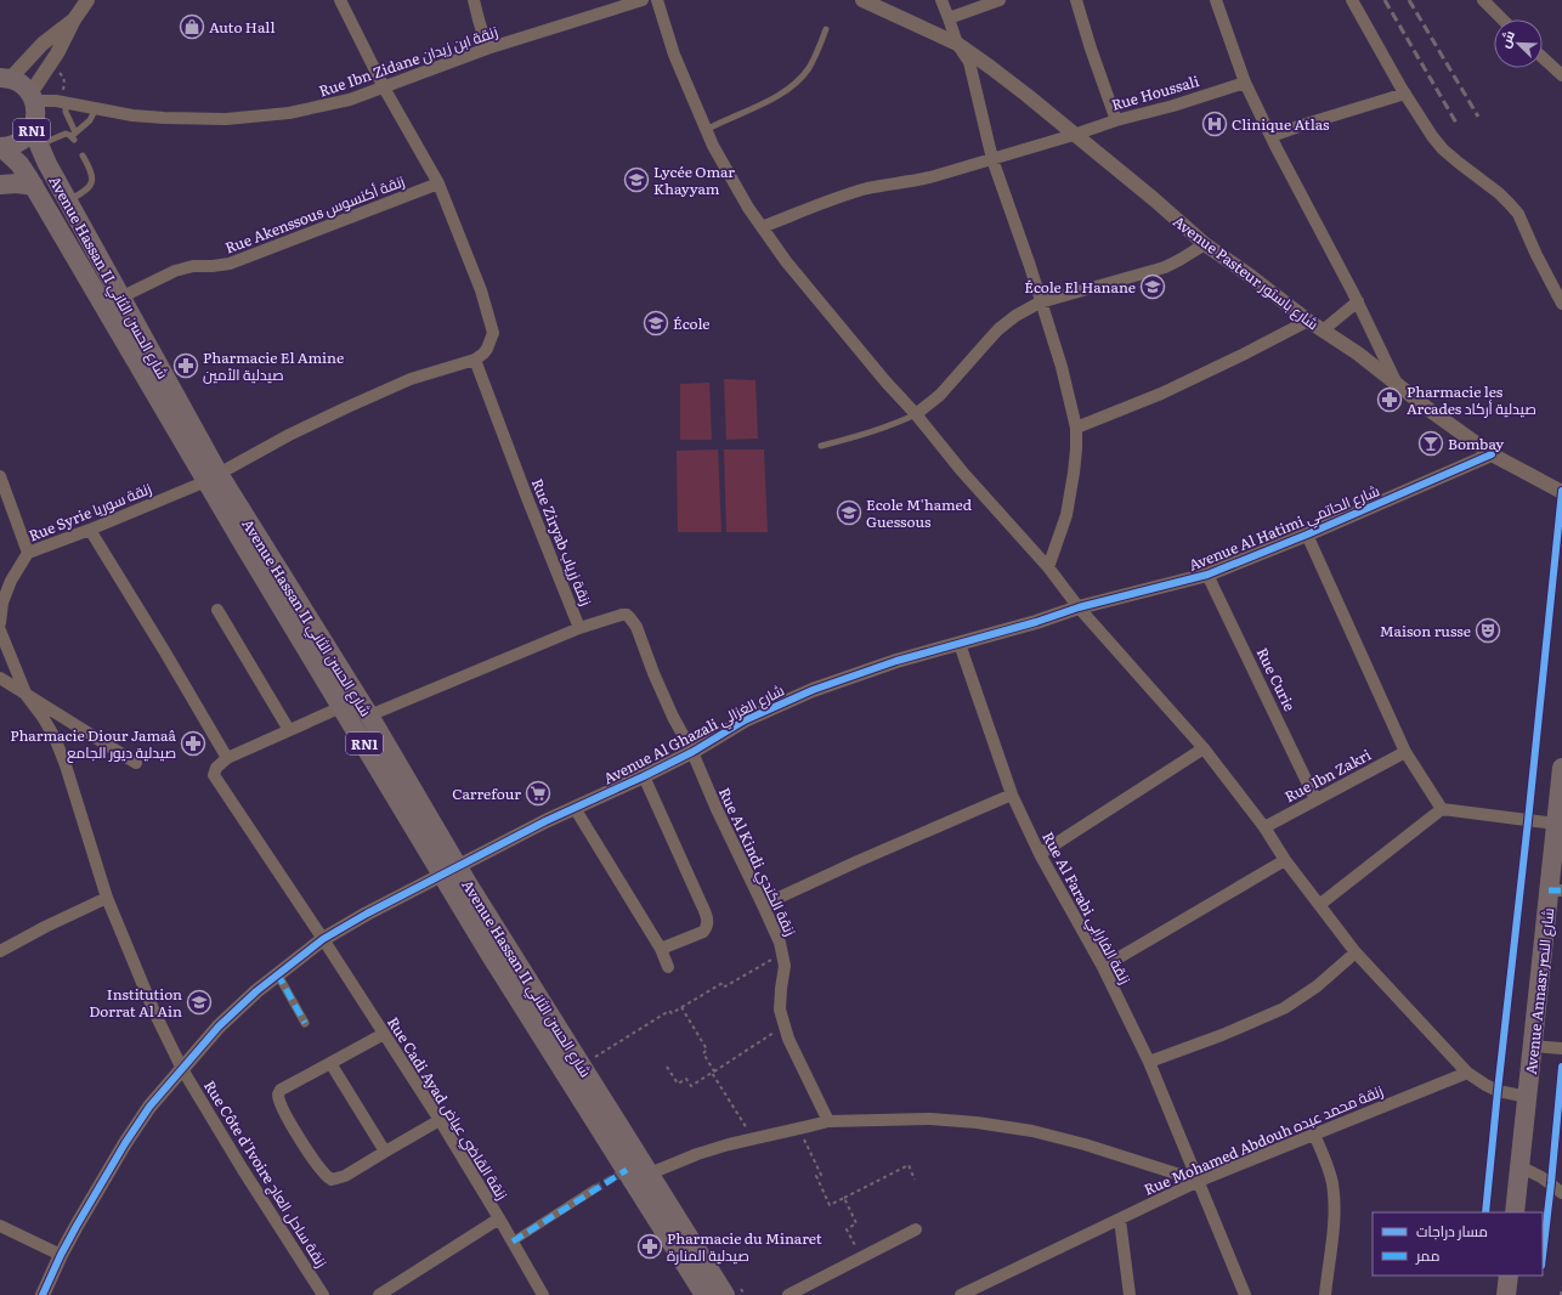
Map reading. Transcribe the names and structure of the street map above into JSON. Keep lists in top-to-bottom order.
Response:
{
  "streets": {
    "main road": ["RN1", "Avenue Hassan II شارع الحسن الثاني", "Avenue Annasr شارع النصر"],
    "street": [
      "Rue Ibn Zidane زنقة ابن زيدان",
      "Rue Houssali",
      "Rue Akenssous زنقة أكنسوس",
      "Avenue Pasteur شارع باستور",
      "Rue Syrie زنقة سوريا",
      "Avenue Al Hatimi شارع الحاتمي",
      "Rue Ziryab زنقة زرياب",
      "Rue Curie",
      "Avenue Al Ghazali شارع الغزالي",
      "Rue Ibn Zakri",
      "Rue Al Kindi زنقة الكندي",
      "Rue Al Farabi زنقة الفارابي",
      "Rue Cadi Ayad زنقة القاضي عياض",
      "Rue Mohamed Abdouh زنقة محمد عبده",
      "Rue Côte d'Ivoire زنقة ساحل العاج"
    ]
  },
  "crossings": [
    ["Rue Ibn Zidane زنقة ابن زيدان", "RN1"],
    ["Rue Houssali", "Avenue Pasteur شارع باستور"],
    ["RN1", "Avenue Hassan II شارع الحسن الثاني"],
    ["Rue Akenssous زنقة أكنسوس", "Avenue Hassan II شارع الحسن الثاني"],
    ["Avenue Pasteur شارع باستور", "Avenue Al Hatimi شارع الحاتمي"],
    ["Avenue Hassan II شارع الحسن الثاني", "Rue Syrie زنقة سوريا"],
    ["Avenue Hassan II شارع الحسن الثاني", "Avenue Al Ghazali شارع الغزالي"],
    ["Rue Syrie زنقة سوريا", "Rue Ziryab زنقة زرياب"],
    ["Avenue Al Hatimi شارع الحاتمي", "Rue Curie"],
    ["Avenue Al Hatimi شارع الحاتمي", "Avenue Al Ghazali شارع الغزالي"],
    ["Rue Ziryab زنقة زرياب", "Avenue Al Ghazali شارع الغزالي"],
    ["Rue Ziryab زنقة زرياب", "Rue Al Kindi زنقة الكندي"],
    ["Rue Curie", "Rue Ibn Zakri"],
    ["Avenue Al Ghazali شارع الغزالي", "Rue Al Kindi زنقة الكندي"],
    ["Avenue Al Ghazali شارع الغزالي", "Rue Al Farabi زنقة الفارابي"],
    ["Avenue Al Ghazali شارع الغزالي", "Rue Cadi Ayad زنقة القاضي عياض"],
    ["Avenue Al Ghazali شارع الغزالي", "Rue Côte d'Ivoire زنقة ساحل العاج"],
    ["Rue Al Farabi زنقة الفارابي", "Rue Mohamed Abdouh زنقة محمد عبده"]
  ],
  "places": {
    "shop": ["Auto Hall"],
    "hospital": ["Clinique Atlas"],
    "school or university": [
      "Lycée Omar Khayyam",
      "École El Hanane",
      "École",
      "Ecole M'hamed Guessous",
      "Institution Dorrat Al Ain"
    ],
    "pharmacy": [
      "Pharmacie El Amine صيدلية الأمين",
      "Pharmacie les Arcades صيدلية أركاد",
      "Pharmacie Diour Jamaâ صيدلية ديور الجامع",
      "Pharmacie du Minaret صيدلية المنارة"
    ],
    "bar": ["Bombay"],
    "theatre": ["Maison russe"],
    "supermarket": ["Carrefour"]
  },
  "legend": ["مسار دراجات", "ممر"],
  "north": "top left"
}
